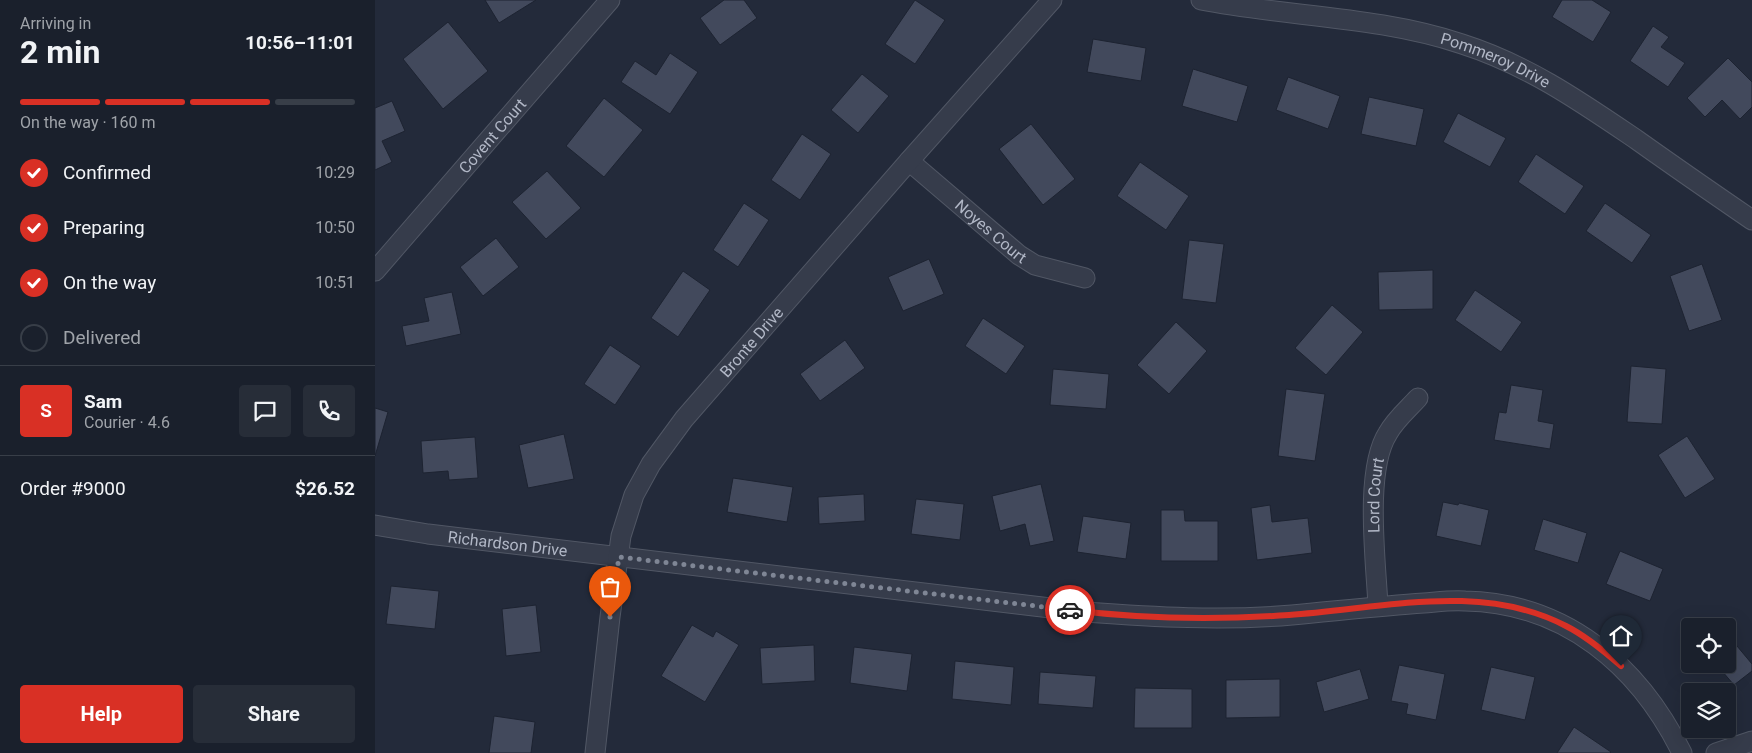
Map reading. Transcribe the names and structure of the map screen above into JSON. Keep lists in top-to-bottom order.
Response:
{
  "streets": {
    "street": [
      "Pommeroy Drive",
      "Covent Court",
      "Noyes Court",
      "Bronte Drive",
      "Lord Court",
      "Richardson Drive"
    ]
  },
  "crossings": [
    ["Noyes Court", "Bronte Drive"],
    ["Bronte Drive", "Richardson Drive"],
    ["Lord Court", "Richardson Drive"]
  ],
  "page": {
    "heading": ["2 min", "Arriving in", "10:56–11:01"],
    "panel": [
      "Sam",
      "Courier · 4.6",
      "Order #9000",
      "$26.52"
    ],
    "bar": "On the way · 160 m",
    "list": [
      ["Confirmed", "10:29"],
      ["Preparing", "10:50"],
      ["On the way", "10:51"],
      "Delivered"
    ],
    "round": "S",
    "buttons": ["Help", "Share"]
  }
}
